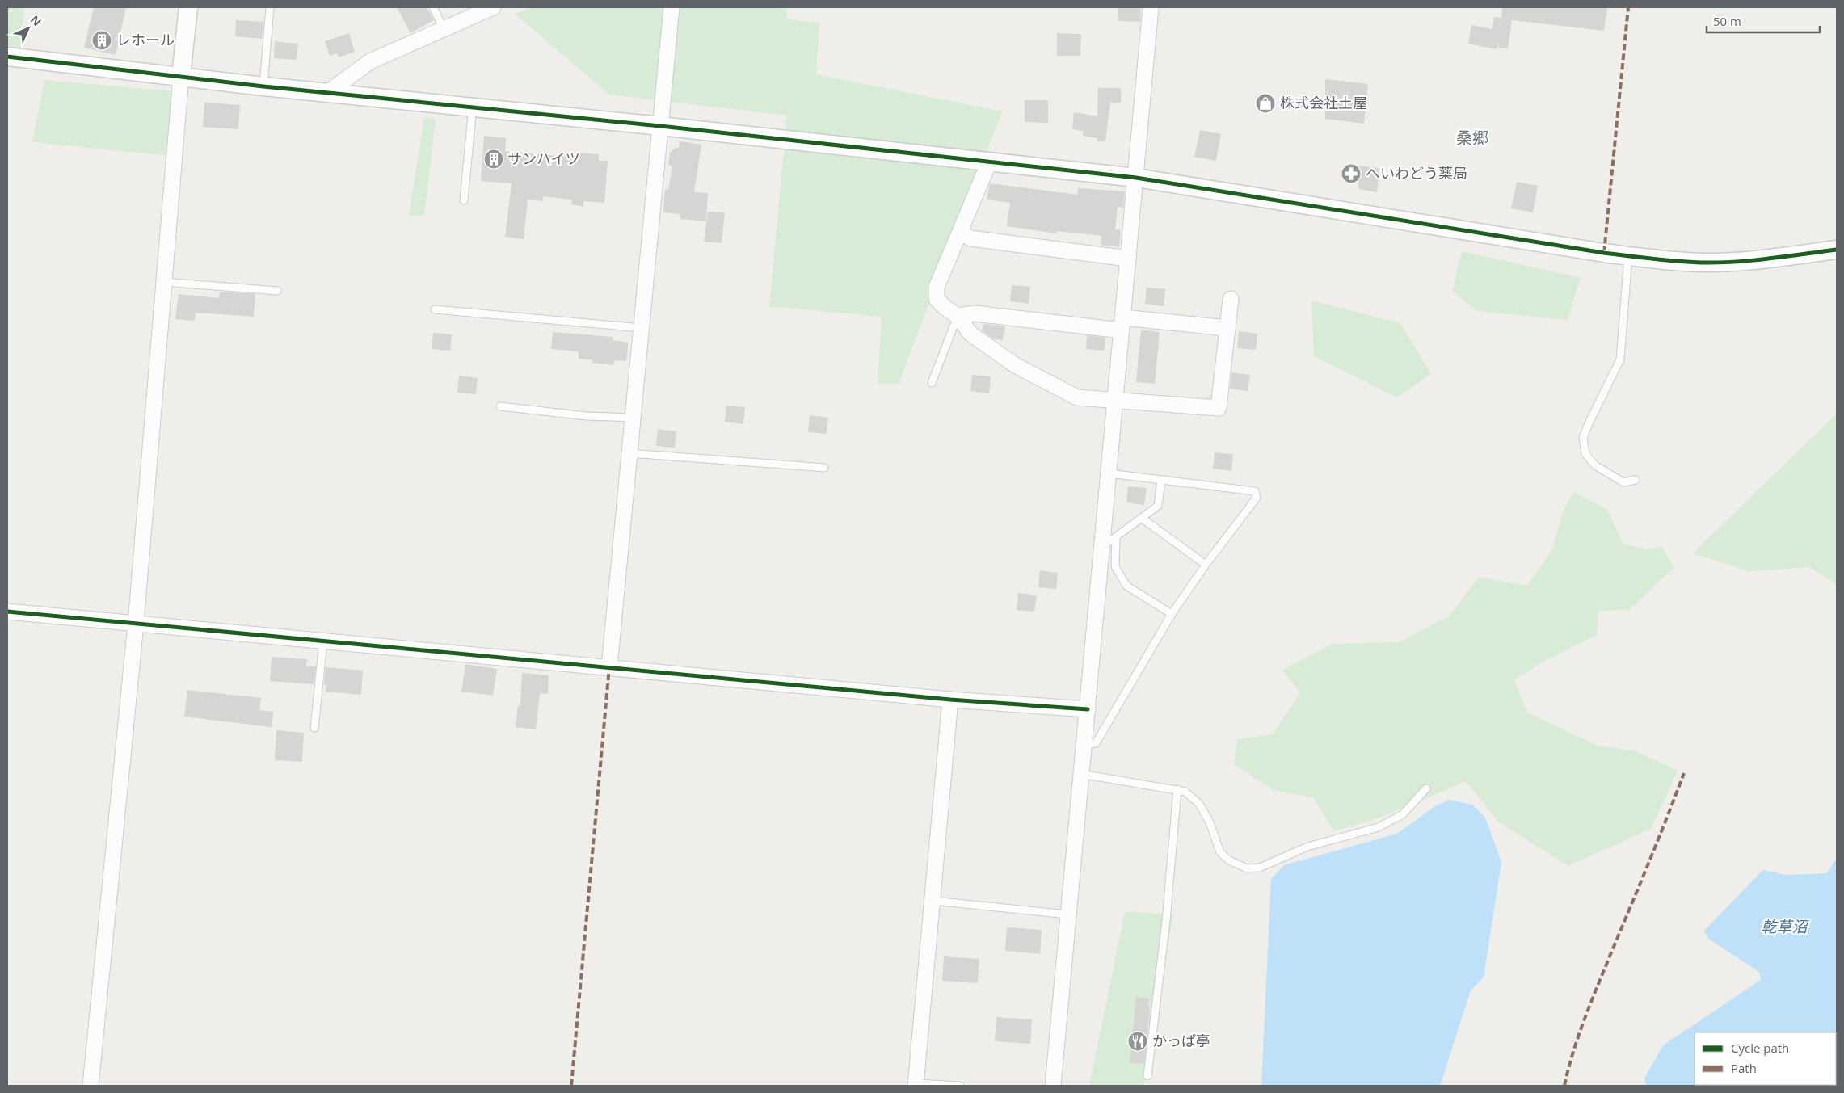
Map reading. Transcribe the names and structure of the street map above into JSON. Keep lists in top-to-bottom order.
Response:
{
  "districts": ["桑郷"],
  "water": ["乾草沼"],
  "places": {
    "building": ["レホール", "サンハイツ"],
    "shop": ["株式会社土屋"],
    "pharmacy": ["へいわどう薬局"],
    "restaurant": ["かっぱ亭"]
  },
  "legend": ["Cycle path", "Path"],
  "scale_bar": "50 m",
  "north": "top right"
}
